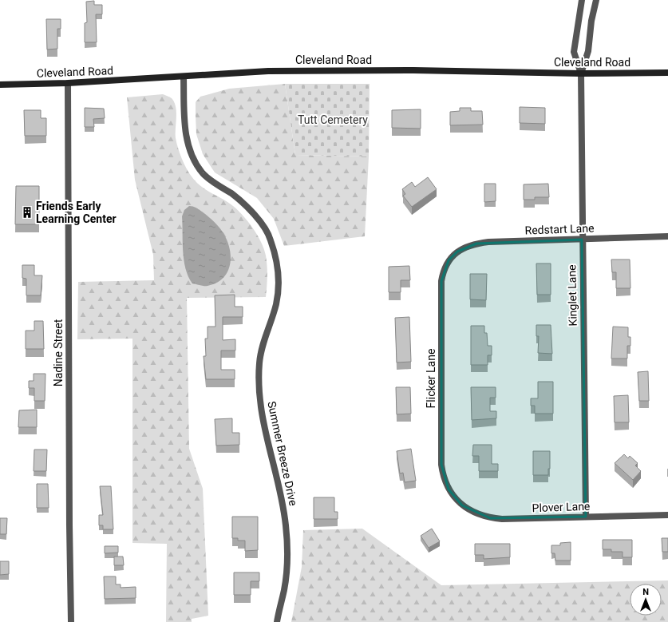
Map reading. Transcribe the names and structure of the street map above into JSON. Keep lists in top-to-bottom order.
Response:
{
  "streets": {
    "main road": ["Cleveland Road"],
    "street": [
      "Redstart Lane",
      "Kinglet Lane",
      "Nadine Street",
      "Flicker Lane",
      "Summer Breeze Drive",
      "Plover Lane"
    ]
  },
  "crossings": [
    ["Cleveland Road", "Kinglet Lane"],
    ["Cleveland Road", "Nadine Street"],
    ["Cleveland Road", "Summer Breeze Drive"],
    ["Redstart Lane", "Kinglet Lane"],
    ["Redstart Lane", "Flicker Lane"],
    ["Kinglet Lane", "Plover Lane"],
    ["Flicker Lane", "Plover Lane"]
  ],
  "parks": ["Tutt Cemetery"],
  "places": {
    "building": ["Friends Early Learning Center"]
  },
  "north": "top"
}
